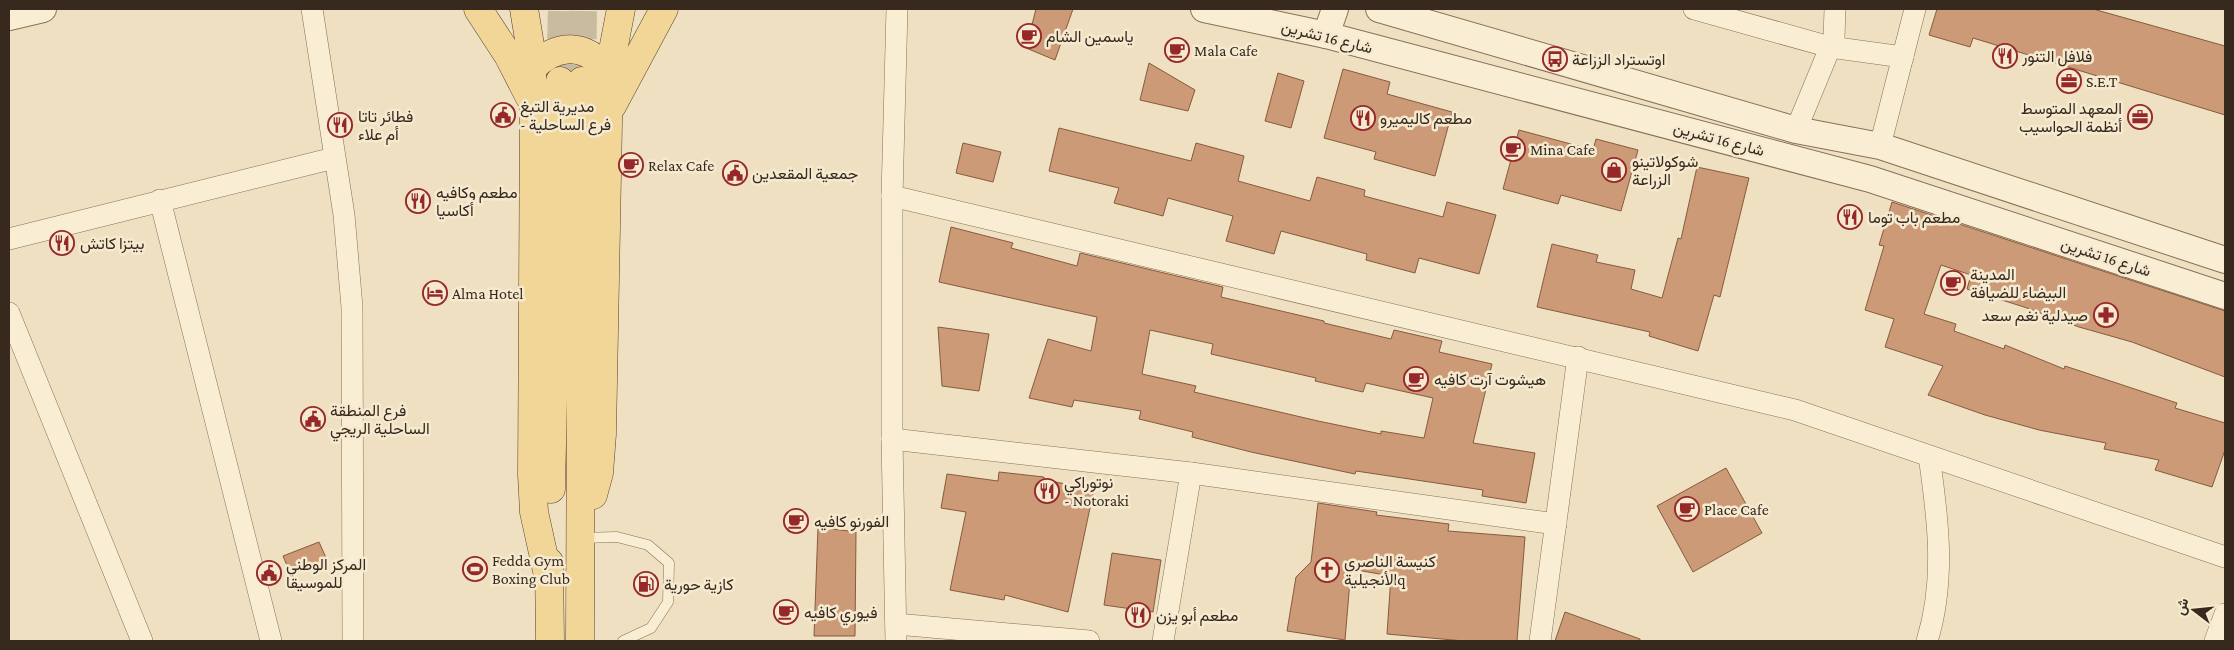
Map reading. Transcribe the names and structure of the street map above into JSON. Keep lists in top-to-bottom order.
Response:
{
  "streets": {
    "street": ["شارع 16 تشرين"]
  },
  "places": {
    "cafe": [
      "ياسمين الشام",
      "Mala Cafe",
      "Mina Cafe",
      "Relax Cafe",
      "المدينة البيضاء للضيافة",
      "هيشوت آرت كافيه",
      "Place Cafe",
      "الفورنو كافيه",
      "فيوري كافيه"
    ],
    "restaurant": [
      "فلافل التنور",
      "مطعم كاليميرو",
      "فطائر تاتا أم علاء",
      "مطعم وكافيه أكاسيا",
      "مطعم باب توما",
      "بيتزا كاتش",
      "نوتوراكي - Notoraki",
      "مطعم أبو يزن"
    ],
    "bus stop": ["اوتستراد الزراعة"],
    "office": ["S.E.T", "المعهد المتوسط أنظمة الحواسيب"],
    "public building": [
      "مديرية التبغ - فرع الساحلية",
      "جمعية المقعدين",
      "فرع المنطقة الساحلية الريجي",
      "المركز الوطني للموسيقا"
    ],
    "shop": ["شوكولاتينو الزراعة"],
    "hotel": ["Alma Hotel"],
    "pharmacy": ["صيدلية نغم سعد"],
    "sports": ["Fedda Gym Boxing Club"],
    "church": ["كنيسة الناصري الأنجيليةq"],
    "fuel station": ["كازية حورية"]
  },
  "north": "left"
}
